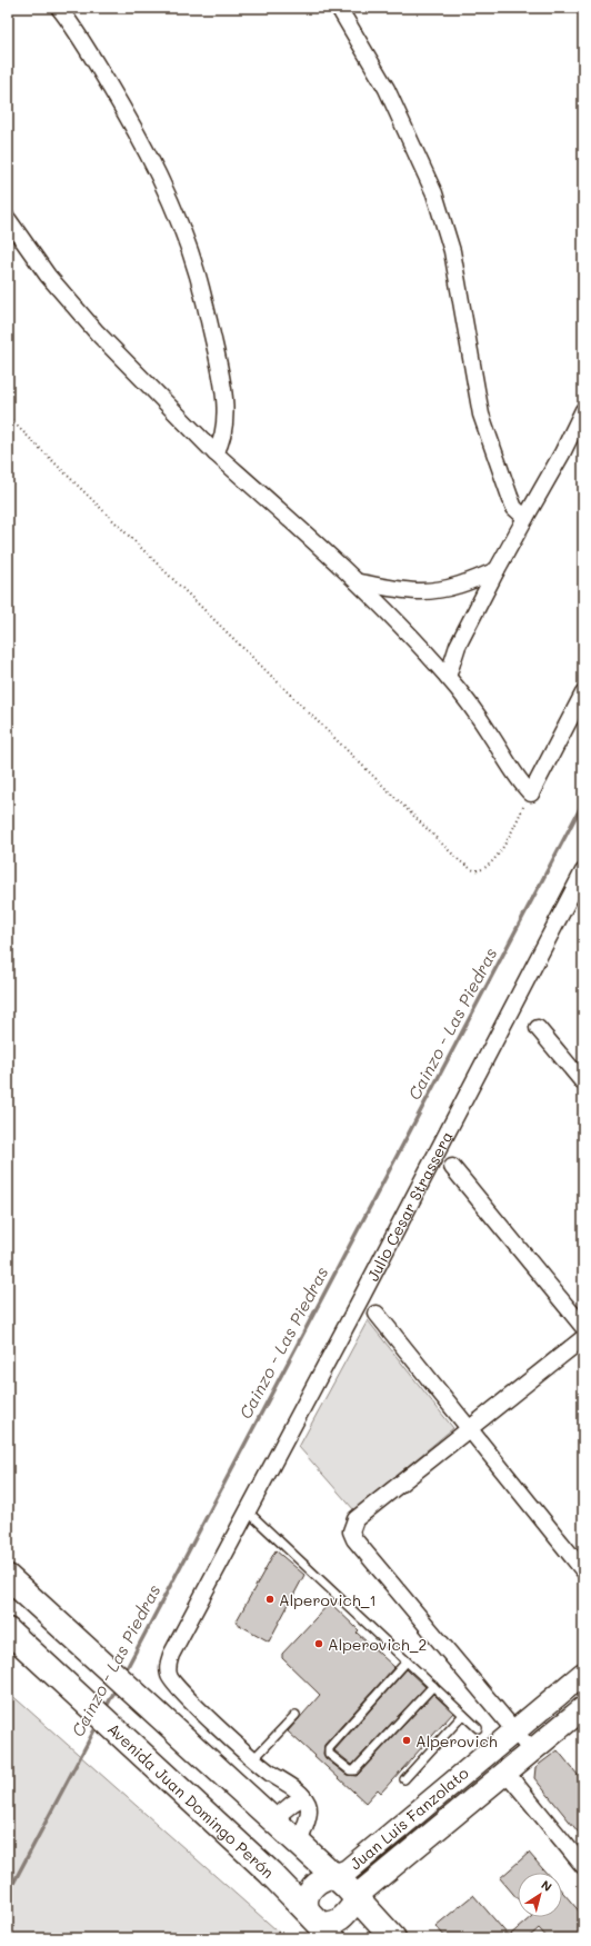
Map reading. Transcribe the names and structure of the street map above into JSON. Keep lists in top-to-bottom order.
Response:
{
  "streets": {
    "main road": ["Avenida Juan Domingo Perón"],
    "street": ["Julio Cesar Strassera", "Juan Luis Fanzolato"]
  },
  "crossings": [
    ["Avenida Juan Domingo Perón", "Juan Luis Fanzolato"]
  ],
  "water": ["Cainzo - Las Piedras"],
  "places": ["Alperovich_1", "Alperovich_2", "Alperovich"],
  "north": "top right"
}
